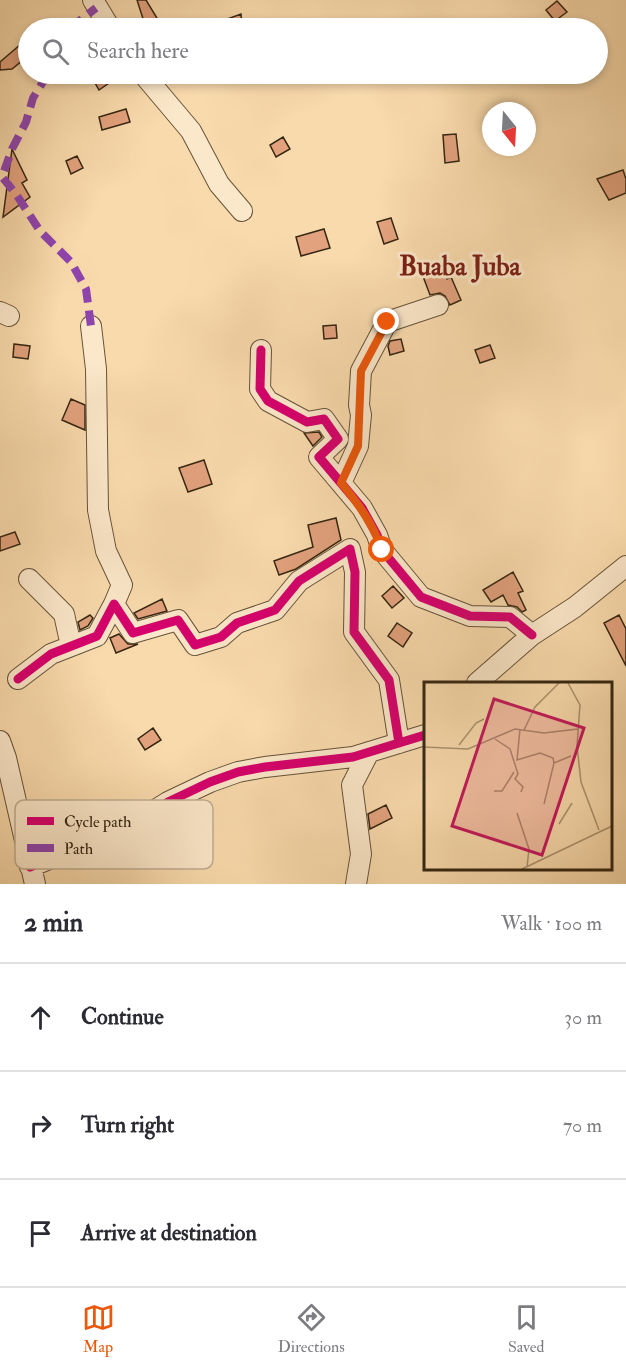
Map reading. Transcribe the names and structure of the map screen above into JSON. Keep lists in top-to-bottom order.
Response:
{
  "districts": ["Buaba Juba"],
  "legend": ["Cycle path", "Path"],
  "north": "bottom",
  "page": {
    "search": "Search here",
    "heading": ["2 min", "Walk · 100 m"],
    "list": [
      ["Continue", "30 m"],
      ["Turn right", "70 m"],
      "Arrive at destination"
    ],
    "nav": ["Map", "Directions", "Saved"]
  }
}
